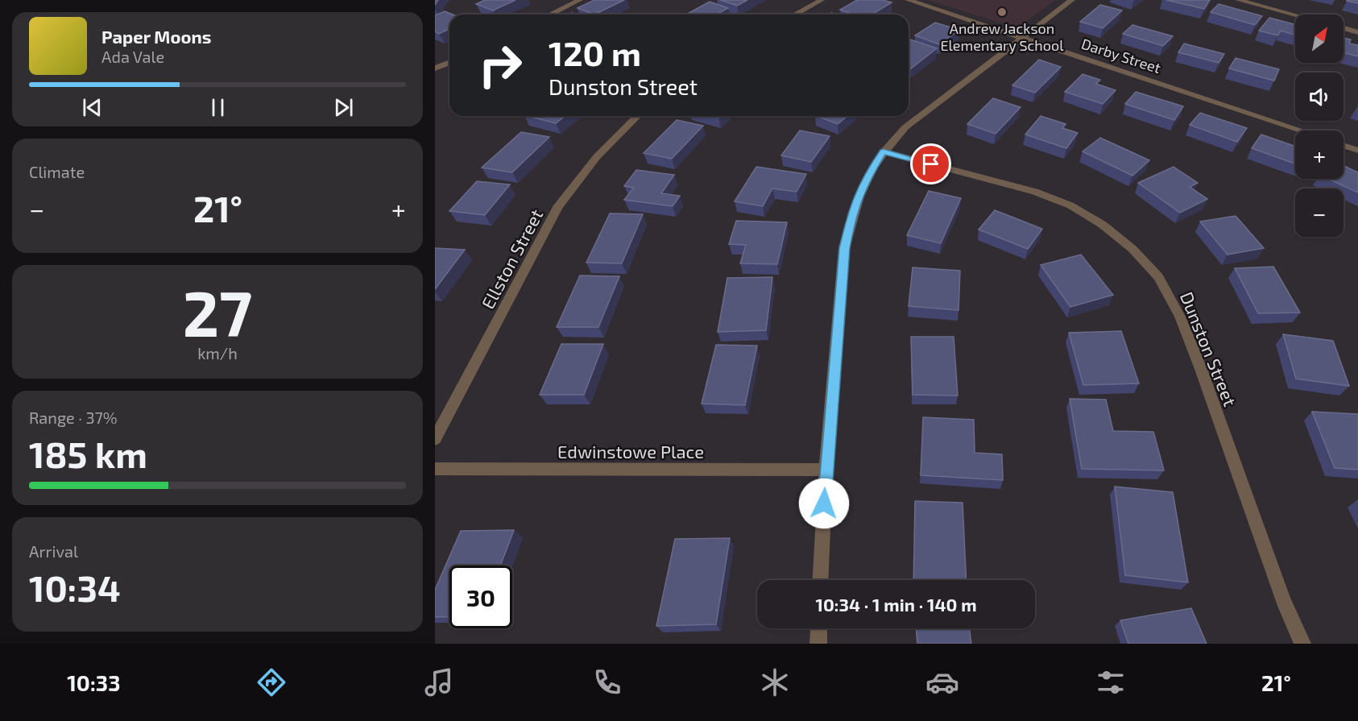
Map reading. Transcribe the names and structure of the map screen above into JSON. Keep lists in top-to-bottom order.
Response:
{
  "streets": {
    "street": [
      "Darby Street",
      "Ellston Street",
      "Dunston Street",
      "Edwinstowe Place"
    ]
  },
  "places": ["Andrew Jackson Elementary School"],
  "north": "top right",
  "page": {
    "map_buttons": ["+", "−"],
    "turn": ["120 m", "Dunston Street"],
    "song": ["Paper Moons", "Ada Vale"],
    "tile": [
      "Climate",
      ["27", "km/h"],
      ["Range · 37%", "185 km"],
      ["Arrival", "10:34"]
    ],
    "heat": ["−", "21°", "+"],
    "limit": "30",
    "trip": "10:34 · 1 min · 140 m",
    "tabs": ["10:33", "21°"]
  }
}
